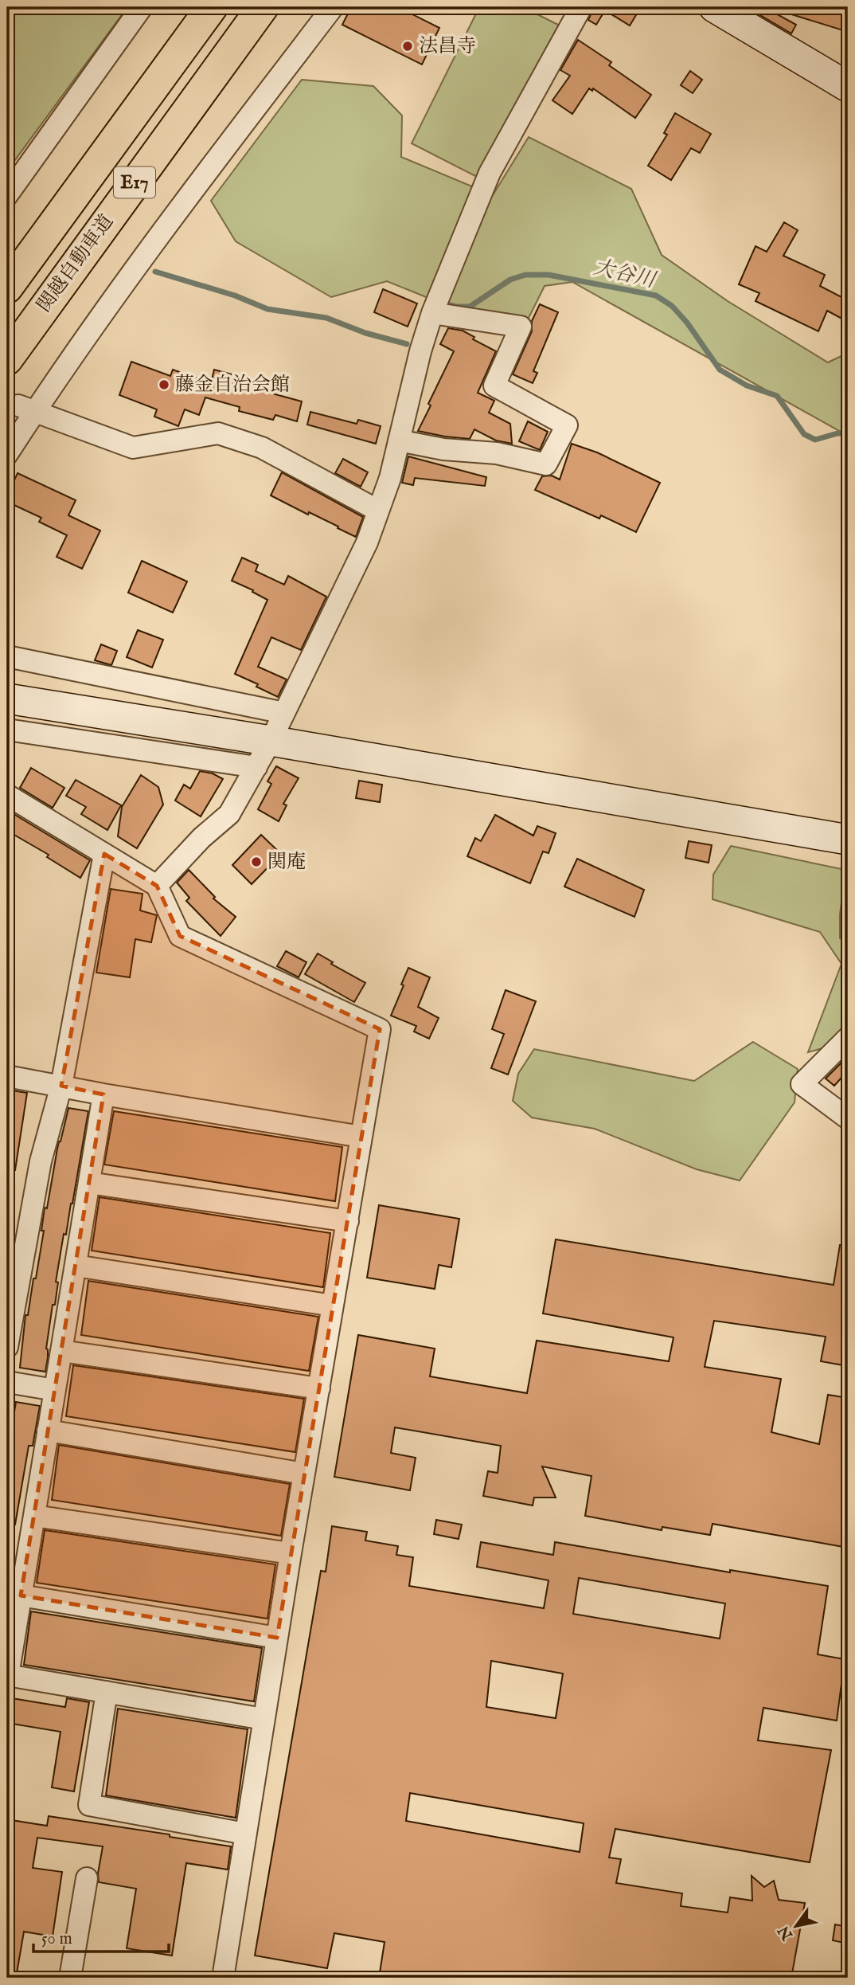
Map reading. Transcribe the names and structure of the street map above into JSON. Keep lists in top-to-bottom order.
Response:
{
  "streets": {
    "highway": ["E17", "関越自動車道"]
  },
  "water": ["大谷川"],
  "places": ["法昌寺", "藤金自治会館", "関庵"],
  "scale_bar": "50 m",
  "north": "bottom left"
}
